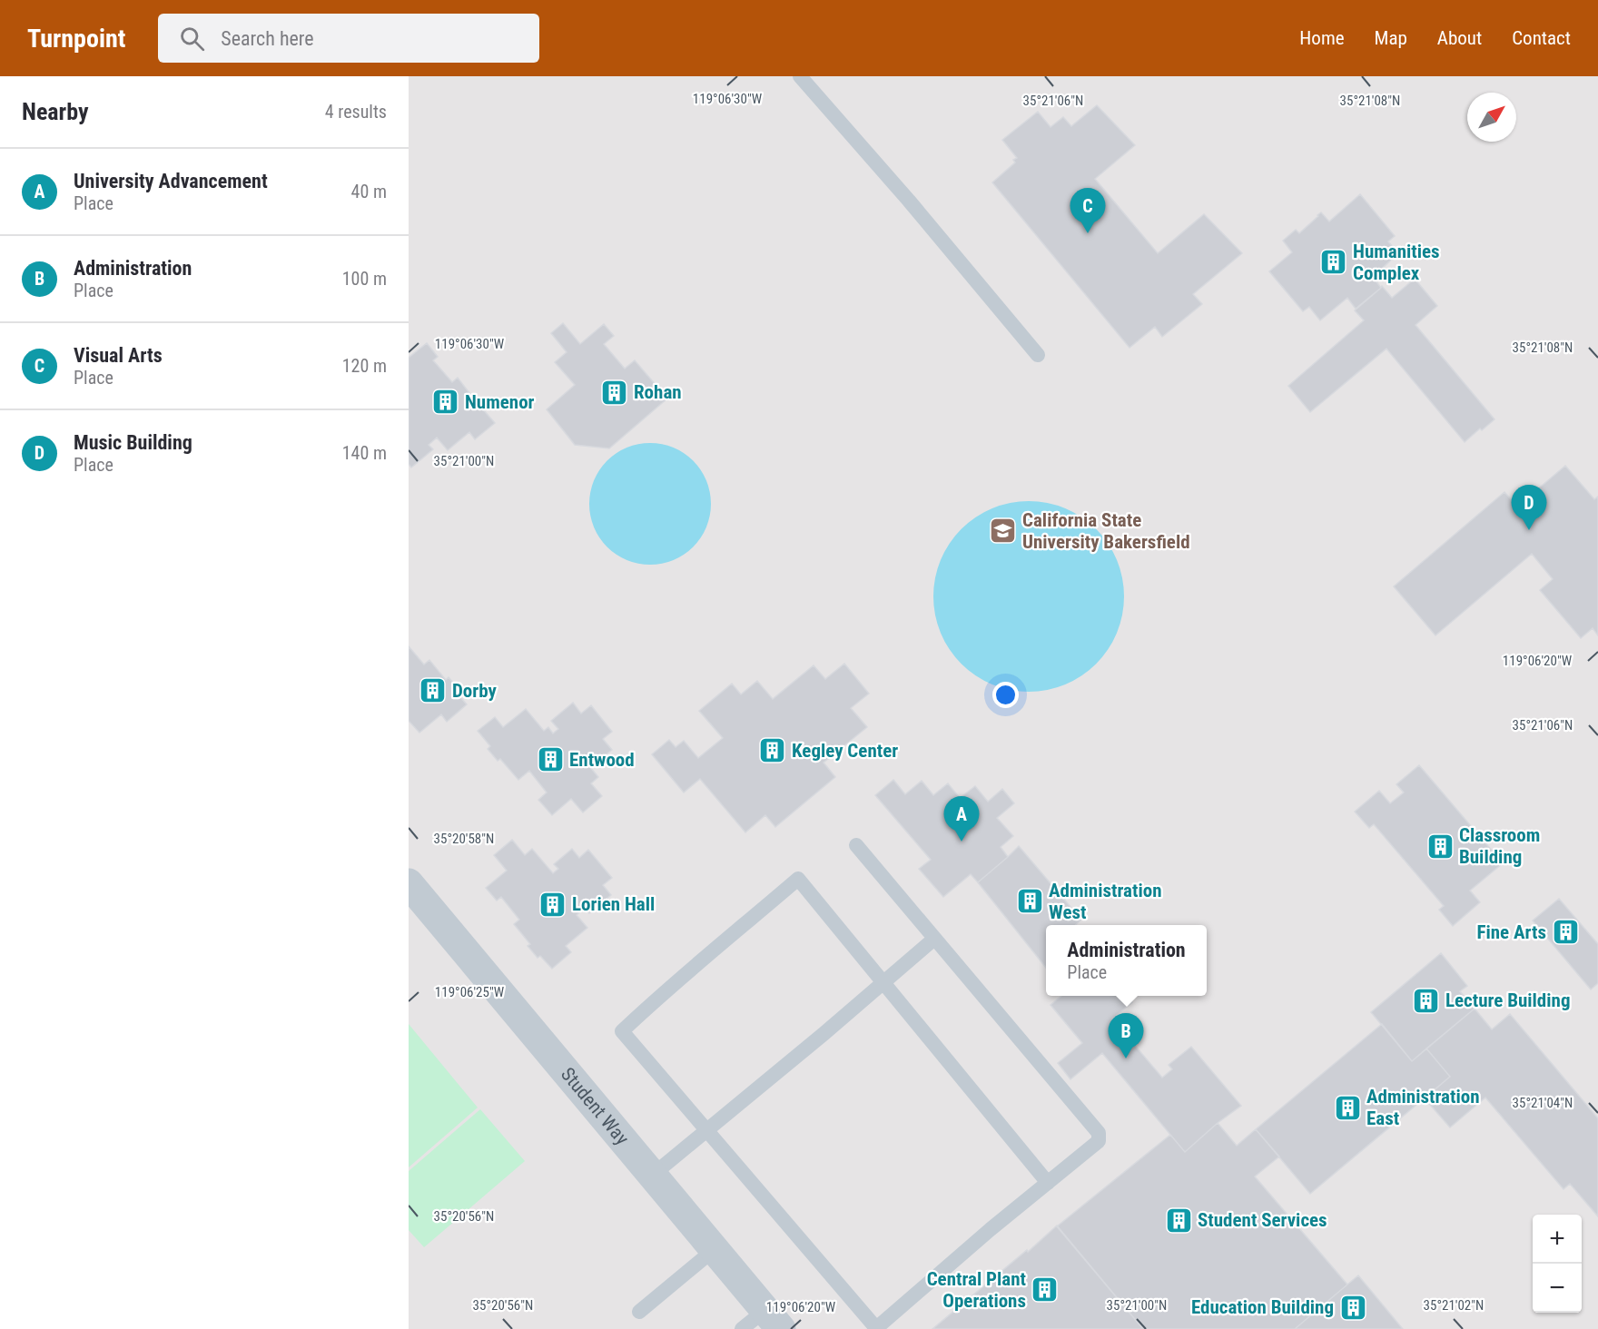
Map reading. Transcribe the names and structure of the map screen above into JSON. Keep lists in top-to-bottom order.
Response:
{
  "streets": {
    "street": ["Student Way"]
  },
  "places": {
    "building": [
      "Humanities Complex",
      "Rohan",
      "Numenor",
      "Dorby",
      "Kegley Center",
      "Entwood",
      "Classroom Building",
      "Administration West",
      "Lorien Hall",
      "Fine Arts",
      "Lecture Building",
      "Administration East",
      "Student Services",
      "Central Plant Operations",
      "Education Building"
    ],
    "school or university": ["California State University Bakersfield"]
  },
  "north": "top right",
  "page": {
    "header": "Turnpoint",
    "search": "Search here",
    "nav": [
      "Home",
      "Map",
      "About",
      "Contact"
    ],
    "heading": ["Nearby", "4 results"],
    "list": [
      {
        "mark": "A",
        "name": "University Advancement",
        "note": "Place",
        "value": "40 m"
      },
      {
        "mark": "B",
        "name": "Administration",
        "note": "Place",
        "value": "100 m"
      },
      {
        "mark": "C",
        "name": "Visual Arts",
        "note": "Place",
        "value": "120 m"
      },
      {
        "mark": "D",
        "name": "Music Building",
        "note": "Place",
        "value": "140 m"
      }
    ],
    "pins": [
      "C",
      "D",
      "A",
      "B"
    ],
    "popup": ["Administration", "Place"],
    "map_buttons": ["+", "−"]
  },
  "coordinates": [
    "119°06'30\"W",
    "35°21'06\"N",
    "35°21'08\"N",
    "35°21'00\"N",
    "119°06'20\"W",
    "35°20'58\"N",
    "119°06'25\"W",
    "35°21'04\"N",
    "35°20'56\"N",
    "35°21'02\"N"
  ]
}
